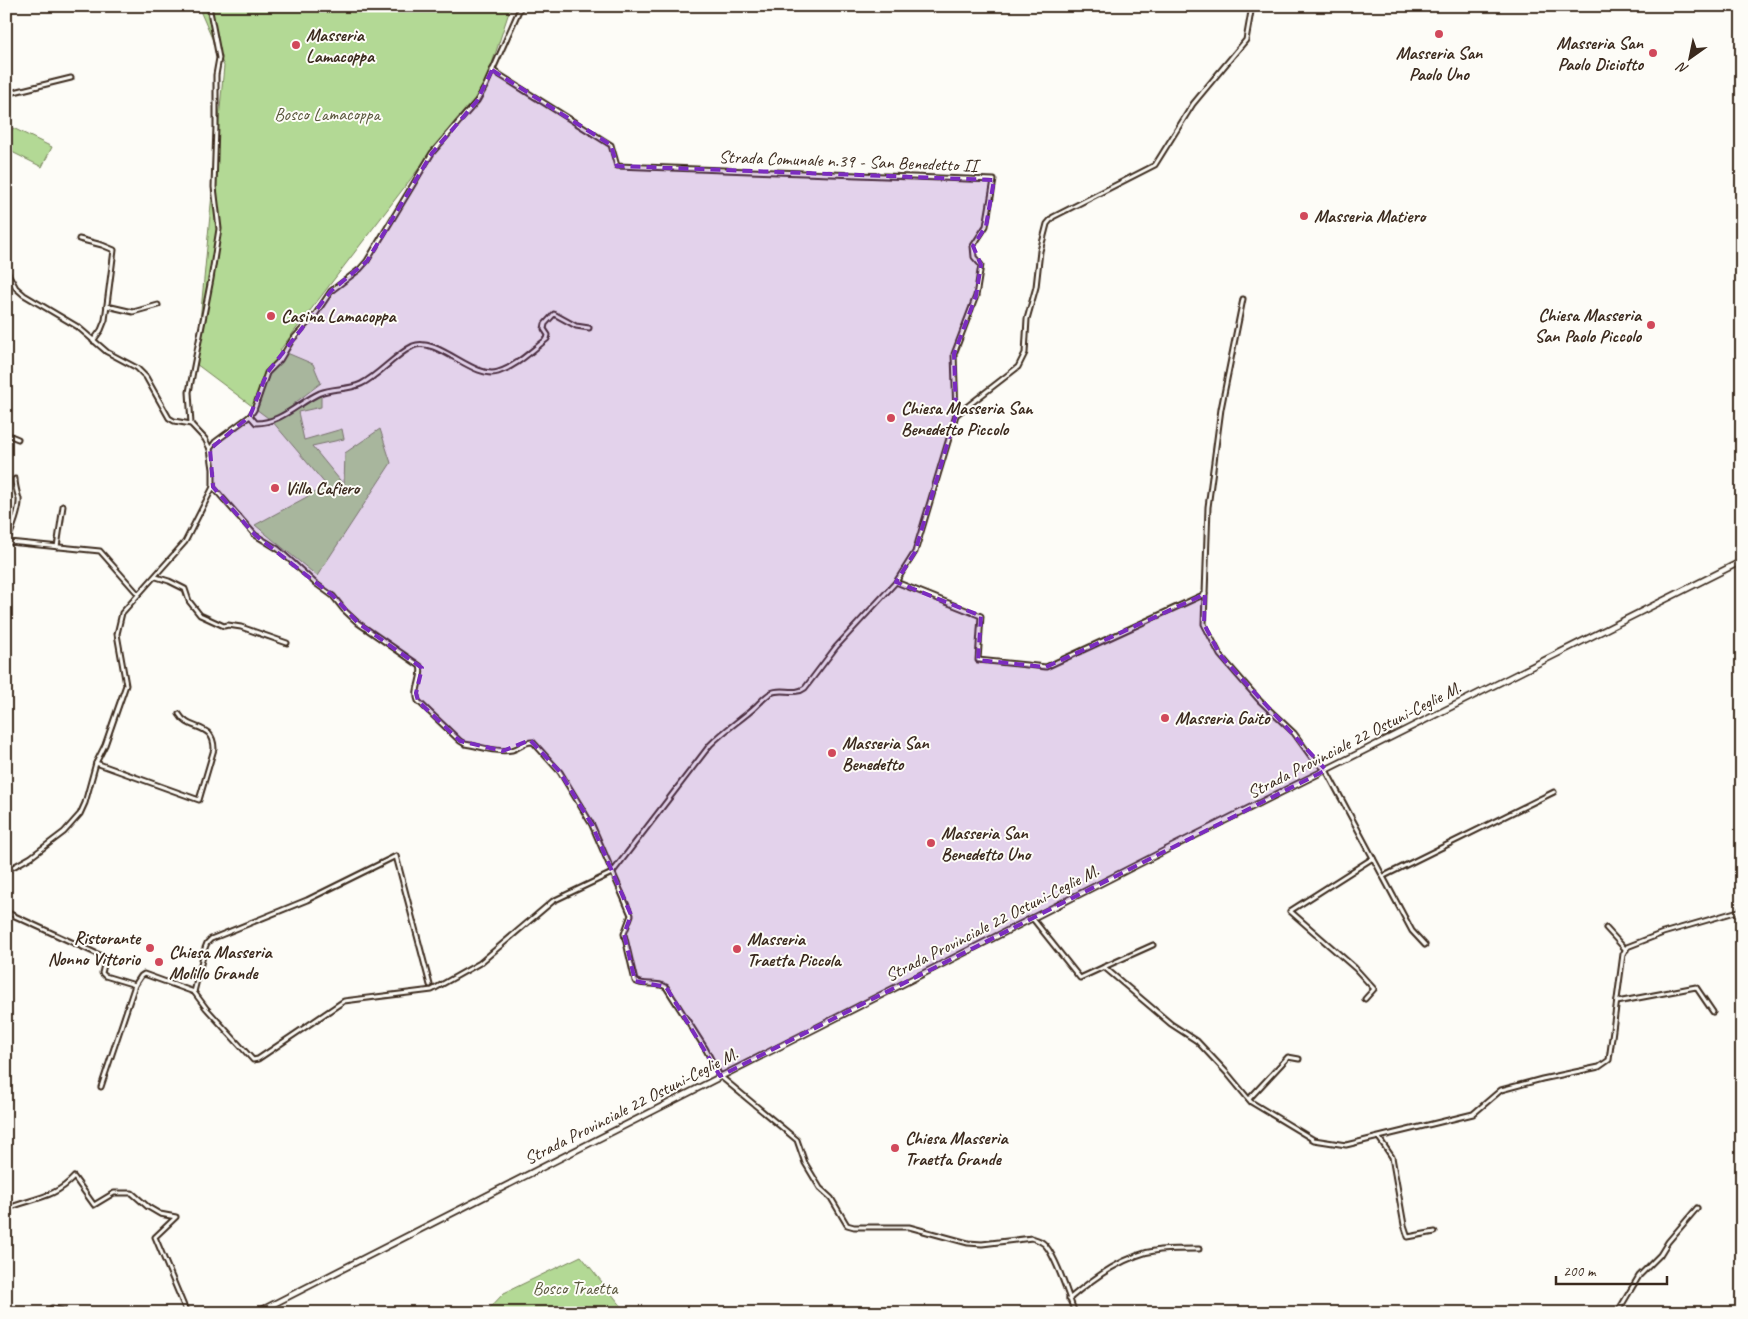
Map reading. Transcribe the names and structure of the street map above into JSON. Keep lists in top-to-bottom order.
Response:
{
  "streets": {
    "main road": ["Strada Provinciale 22 Ostuni-Ceglie M."],
    "street": ["Strada Comunale n.39 - San Benedetto II"]
  },
  "parks": ["Bosco Lamacoppa", "Bosco Traetta"],
  "places": [
    "Masseria San Paolo Uno",
    "Masseria Lamacoppa",
    "Masseria San Paolo Diciotto",
    "Masseria Matiero",
    "Casina Lamacoppa",
    "Chiesa Masseria San Paolo Piccolo",
    "Chiesa Masseria San Benedetto Piccolo",
    "Villa Cafiero",
    "Masseria Gaito",
    "Masseria San Benedetto",
    "Masseria San Benedetto Uno",
    "Ristorante Nonno Vittorio",
    "Masseria Traetta Piccola",
    "Chiesa Masseria Molillo Grande",
    "Chiesa Masseria Traetta Grande"
  ],
  "scale_bar": "200 m",
  "north": "bottom left"
}
